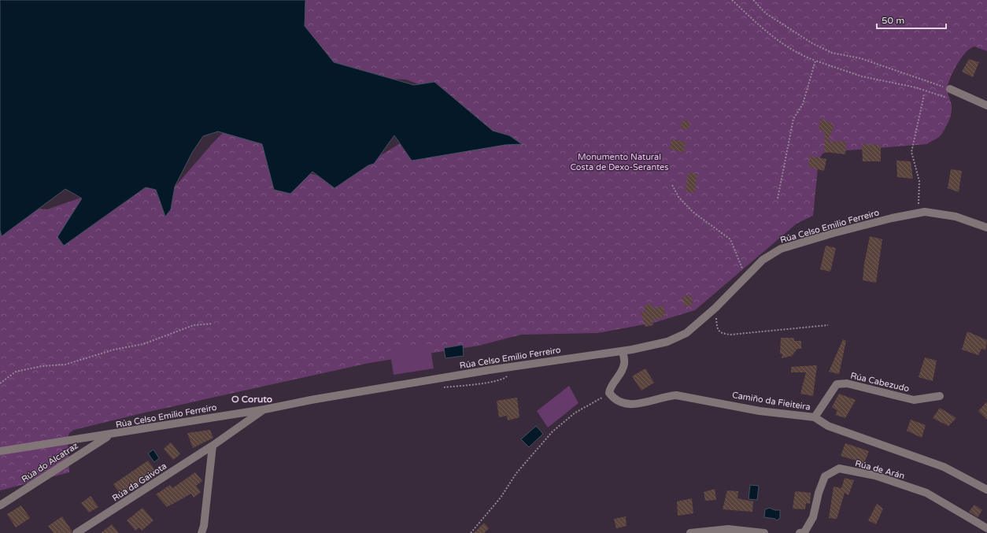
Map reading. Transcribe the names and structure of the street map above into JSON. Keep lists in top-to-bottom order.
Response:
{
  "streets": {
    "street": [
      "Rúa Celso Emilio Ferreiro",
      "Rúa Cabezudo",
      "Camiño da Fieiteira",
      "Rúa do Alcatraz",
      "Rúa de Arán",
      "Rúa da Gaivota"
    ]
  },
  "crossings": [
    ["Rúa Celso Emilio Ferreiro", "Rúa do Alcatraz"],
    ["Rúa Celso Emilio Ferreiro", "Rúa da Gaivota"],
    ["Rúa Cabezudo", "Camiño da Fieiteira"]
  ],
  "districts": ["O Coruto"],
  "parks": ["Monumento Natural Costa de Dexo-Serantes"],
  "scale_bar": "50 m"
}
